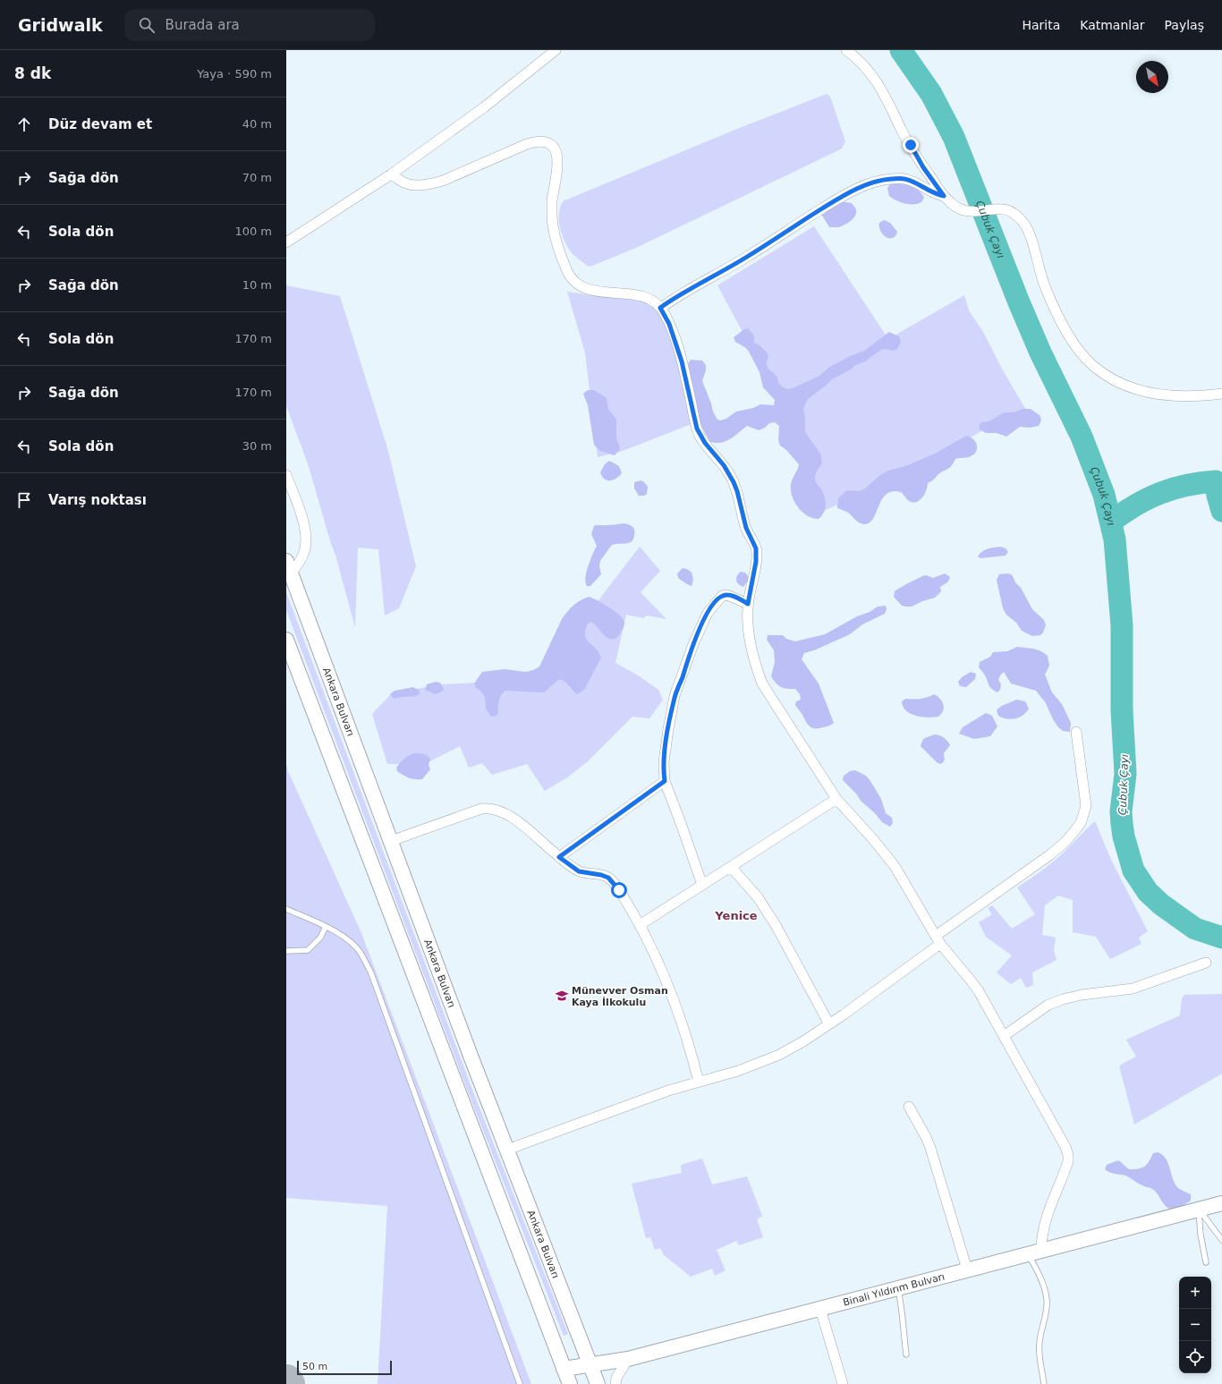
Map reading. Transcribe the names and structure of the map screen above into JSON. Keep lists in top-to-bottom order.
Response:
{
  "streets": {
    "main road": ["Ankara Bulvarı", "Binali Yıldırım Bulvarı"]
  },
  "crossings": [
    ["Ankara Bulvarı", "Binali Yıldırım Bulvarı"]
  ],
  "districts": ["Yenice"],
  "water": ["Çubuk Çayı"],
  "places": {
    "school or university": ["Münevver Osman Kaya İlkokulu"]
  },
  "scale_bar": "50 m",
  "north": "bottom right",
  "page": {
    "header": "Gridwalk",
    "search": "Burada ara",
    "nav": ["Harita", "Katmanlar", "Paylaş"],
    "heading": ["8 dk", "Yaya · 590 m"],
    "list": [
      ["Düz devam et", "40 m"],
      ["Sağa dön", "70 m"],
      ["Sola dön", "100 m"],
      ["Sağa dön", "10 m"],
      ["Sola dön", "170 m"],
      ["Sağa dön", "170 m"],
      ["Sola dön", "30 m"],
      "Varış noktası"
    ],
    "map_buttons": ["+", "−"],
    "scale": "50 m"
  }
}
